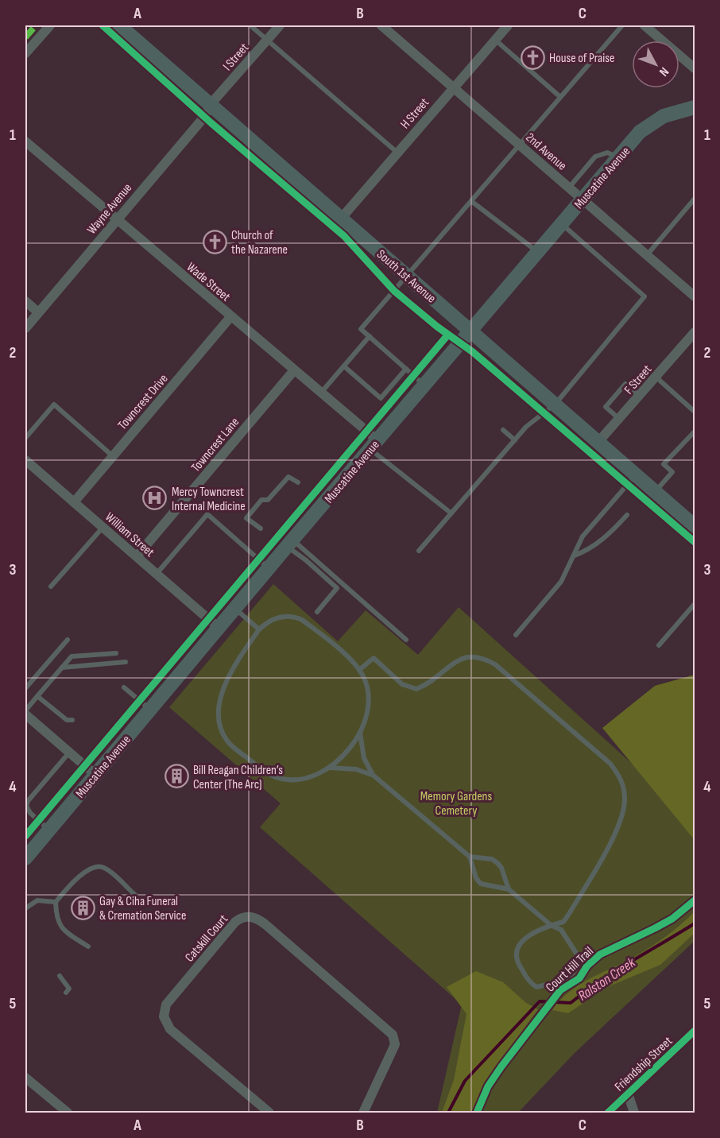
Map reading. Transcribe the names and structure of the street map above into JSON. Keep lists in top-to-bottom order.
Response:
{
  "streets": {
    "main road": ["Muscatine Avenue", "South 1st Avenue"],
    "street": [
      "I Street",
      "H Street",
      "2nd Avenue",
      "Wayne Avenue",
      "Wade Street",
      "F Street",
      "Towncrest Drive",
      "Towncrest Lane",
      "William Street",
      "Catskill Court",
      "Friendship Street"
    ],
    "cycle path": ["Court Hill Trail"]
  },
  "crossings": [
    ["I Street", "Wayne Avenue"],
    ["I Street", "South 1st Avenue"],
    ["H Street", "2nd Avenue"],
    ["H Street", "South 1st Avenue"],
    ["2nd Avenue", "Muscatine Avenue"],
    ["Muscatine Avenue", "South 1st Avenue"],
    ["Muscatine Avenue", "Wade Street"],
    ["Muscatine Avenue", "William Street"],
    ["Wayne Avenue", "South 1st Avenue"],
    ["Wayne Avenue", "Wade Street"],
    ["South 1st Avenue", "F Street"],
    ["Wade Street", "Towncrest Drive"],
    ["Wade Street", "Towncrest Lane"],
    ["Towncrest Drive", "William Street"],
    ["Towncrest Lane", "William Street"]
  ],
  "water": ["Ralston Creek"],
  "parks": ["Memory Gardens Cemetery"],
  "places": {
    "church": ["House of Praise", "Church of the Nazarene"],
    "hospital": ["Mercy Towncrest Internal Medicine"],
    "building": ["Bill Reagan Children’s Center (The Arc)", "Gay & Ciha Funeral & Cremation Service"]
  },
  "north": "bottom right",
  "grid": {
    "columns": ["A", "B", "C"],
    "rows": [
      "1",
      "2",
      "3",
      "4",
      "5"
    ]
  }
}
